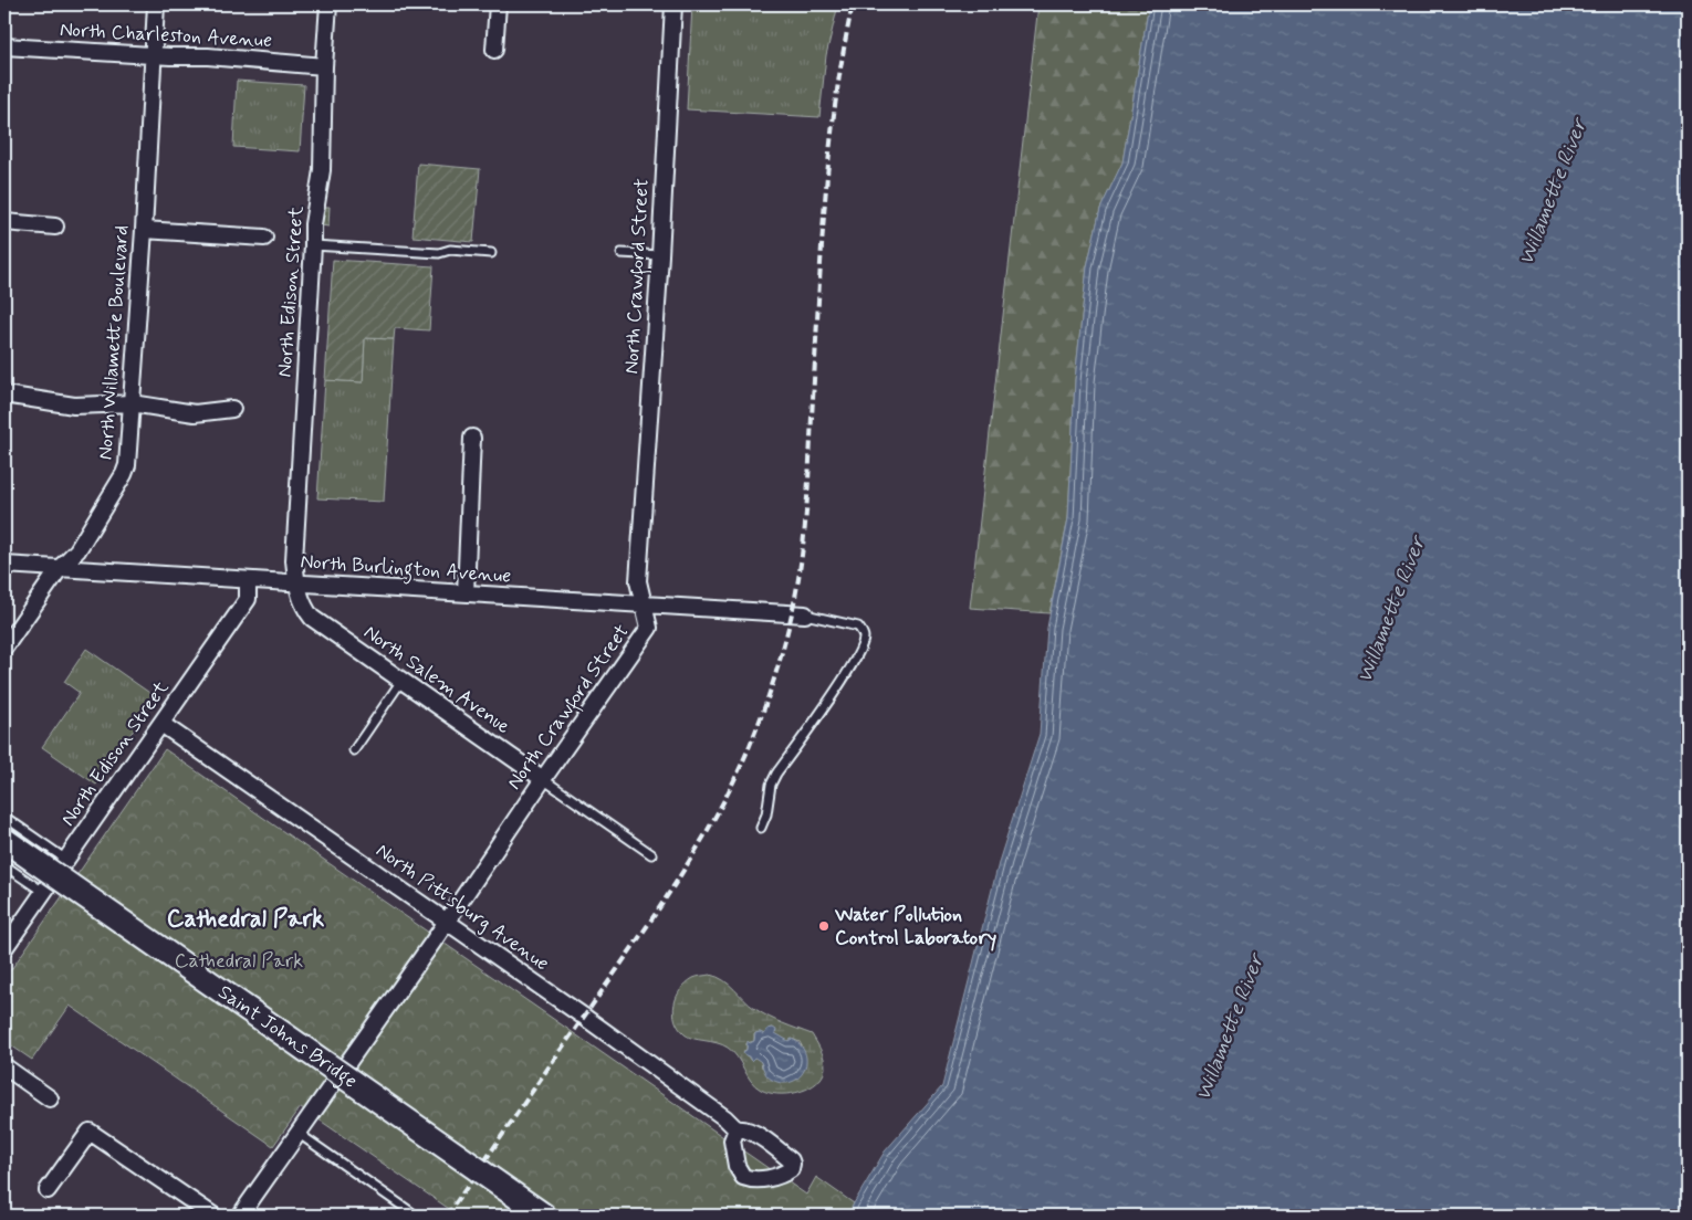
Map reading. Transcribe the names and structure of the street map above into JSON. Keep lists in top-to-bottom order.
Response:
{
  "streets": {
    "main road": ["Saint Johns Bridge"],
    "street": [
      "North Charleston Avenue",
      "North Crawford Street",
      "North Edison Street",
      "North Willamette Boulevard",
      "North Burlington Avenue",
      "North Salem Avenue",
      "North Pittsburg Avenue"
    ]
  },
  "crossings": [
    ["North Charleston Avenue", "North Edison Street"],
    ["North Charleston Avenue", "North Willamette Boulevard"],
    ["North Crawford Street", "North Burlington Avenue"],
    ["North Crawford Street", "North Salem Avenue"],
    ["North Crawford Street", "North Pittsburg Avenue"],
    ["North Edison Street", "North Burlington Avenue"],
    ["North Edison Street", "North Salem Avenue"],
    ["North Edison Street", "North Pittsburg Avenue"],
    ["North Willamette Boulevard", "North Burlington Avenue"],
    ["North Burlington Avenue", "North Salem Avenue"]
  ],
  "districts": ["Cathedral Park"],
  "water": ["Willamette River"],
  "parks": ["Cathedral Park"],
  "places": ["Water Pollution Control Laboratory"]
}
